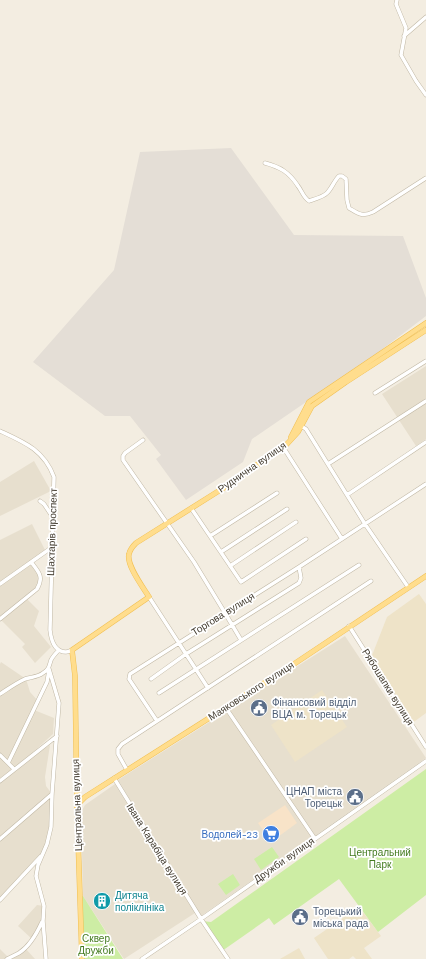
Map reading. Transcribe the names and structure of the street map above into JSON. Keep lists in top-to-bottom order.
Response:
{
  "streets": {
    "main road": ["Руднична вулиця", "Маяковського вулиця", "Центральна вулиця"],
    "street": [
      "Шахтарів проспект",
      "Торгова вулиця",
      "Рябошапки вулиця",
      "Івана Карабіца вулиця",
      "Дружби вулиця"
    ]
  },
  "crossings": [
    ["Руднична вулиця", "Торгова вулиця"],
    ["Рябошапки вулиця", "Маяковського вулиця"],
    ["Маяковського вулиця", "Центральна вулиця"],
    ["Маяковського вулиця", "Івана Карабіца вулиця"],
    ["Івана Карабіца вулиця", "Дружби вулиця"]
  ],
  "parks": ["Центральний Парк", "Сквер Дружби"],
  "places": {
    "public building": ["Фінансовий відділ ВЦА м. Торецьк", "ЦНАП міста Торецьк", "Торецький міська рада"],
    "supermarket": ["Водолей-23"],
    "building": ["Дитяча поліклініка"]
  }
}
